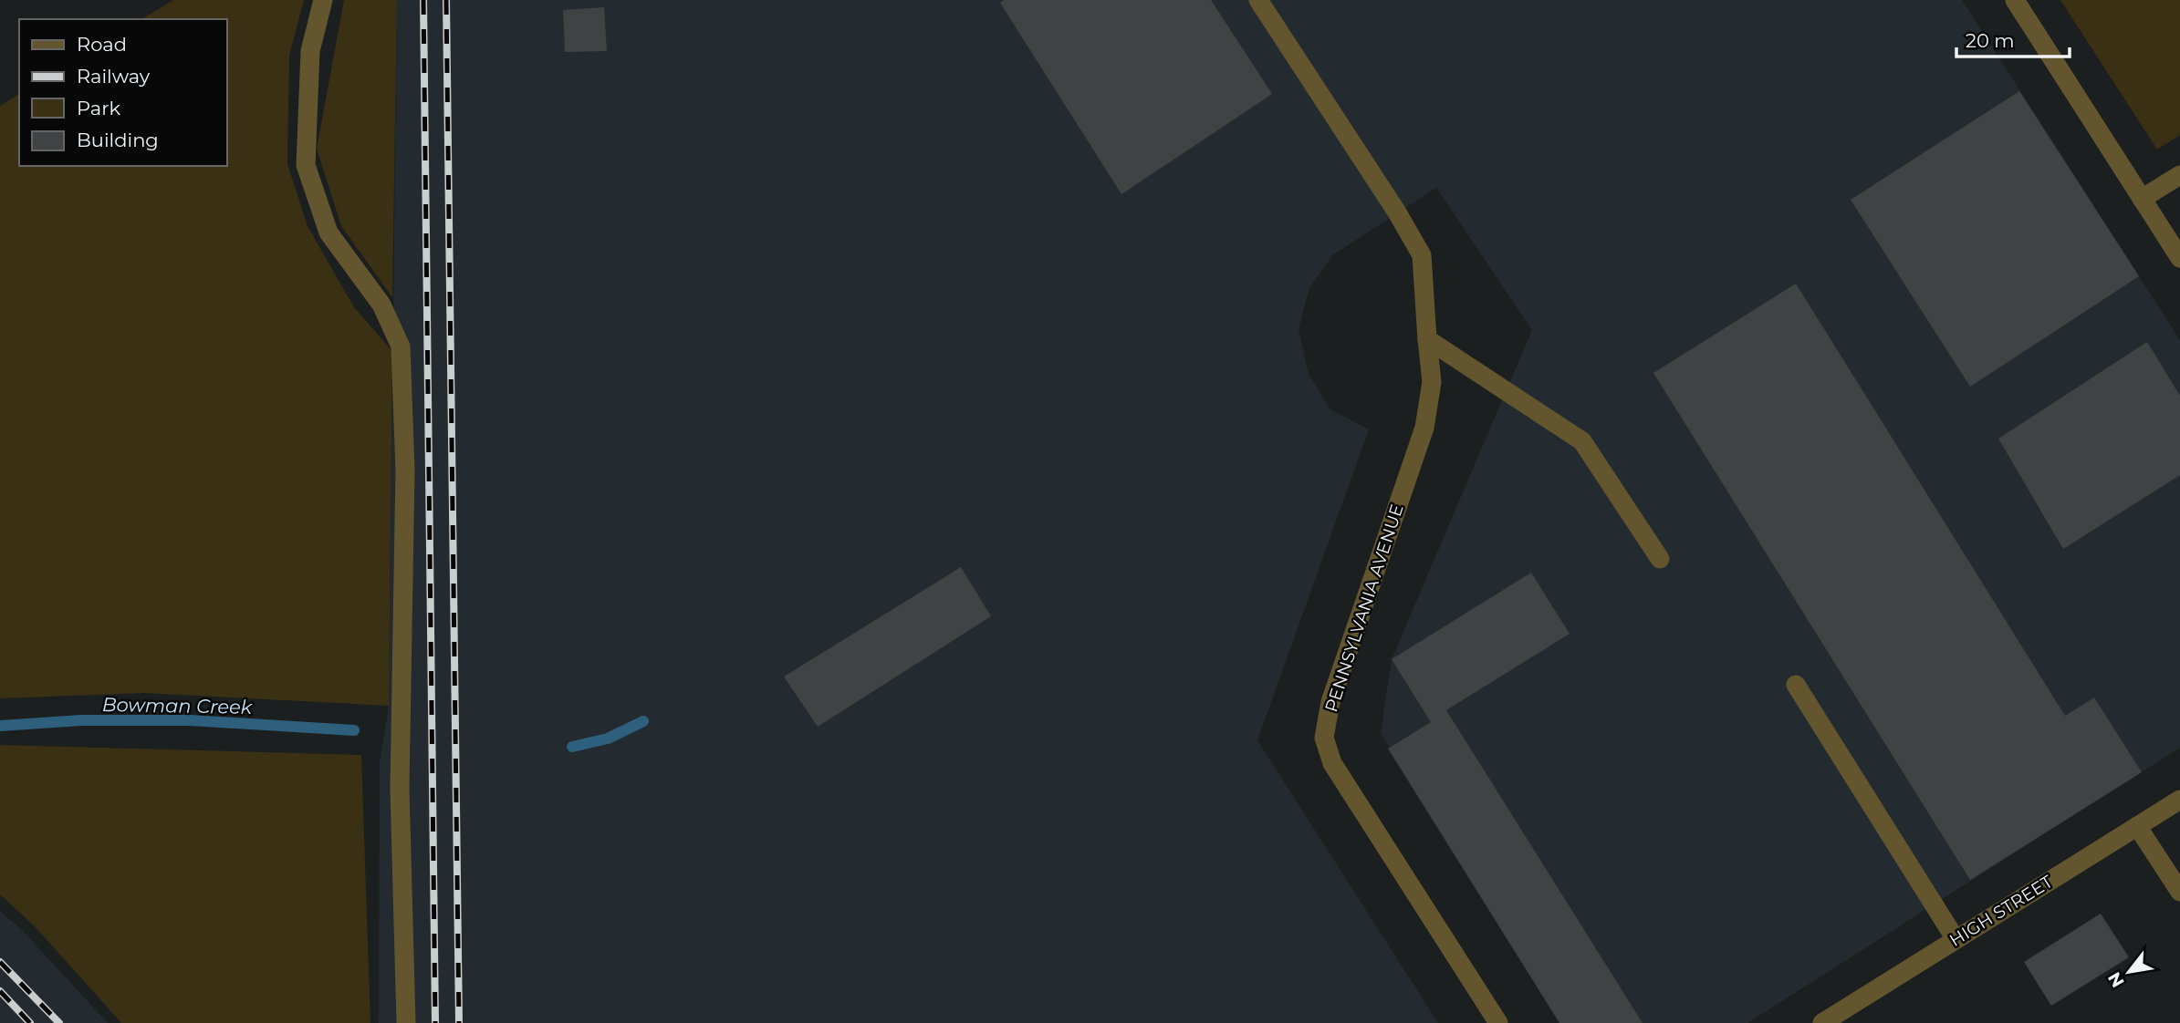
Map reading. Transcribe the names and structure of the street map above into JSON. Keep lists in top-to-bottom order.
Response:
{
  "streets": {
    "street": ["PENNSYLVANIA AVENUE", "HIGH STREET"]
  },
  "water": ["Bowman Creek"],
  "legend": [
    "Road",
    "Railway",
    "Park",
    "Building"
  ],
  "scale_bar": "20 m",
  "north": "bottom left"
}
